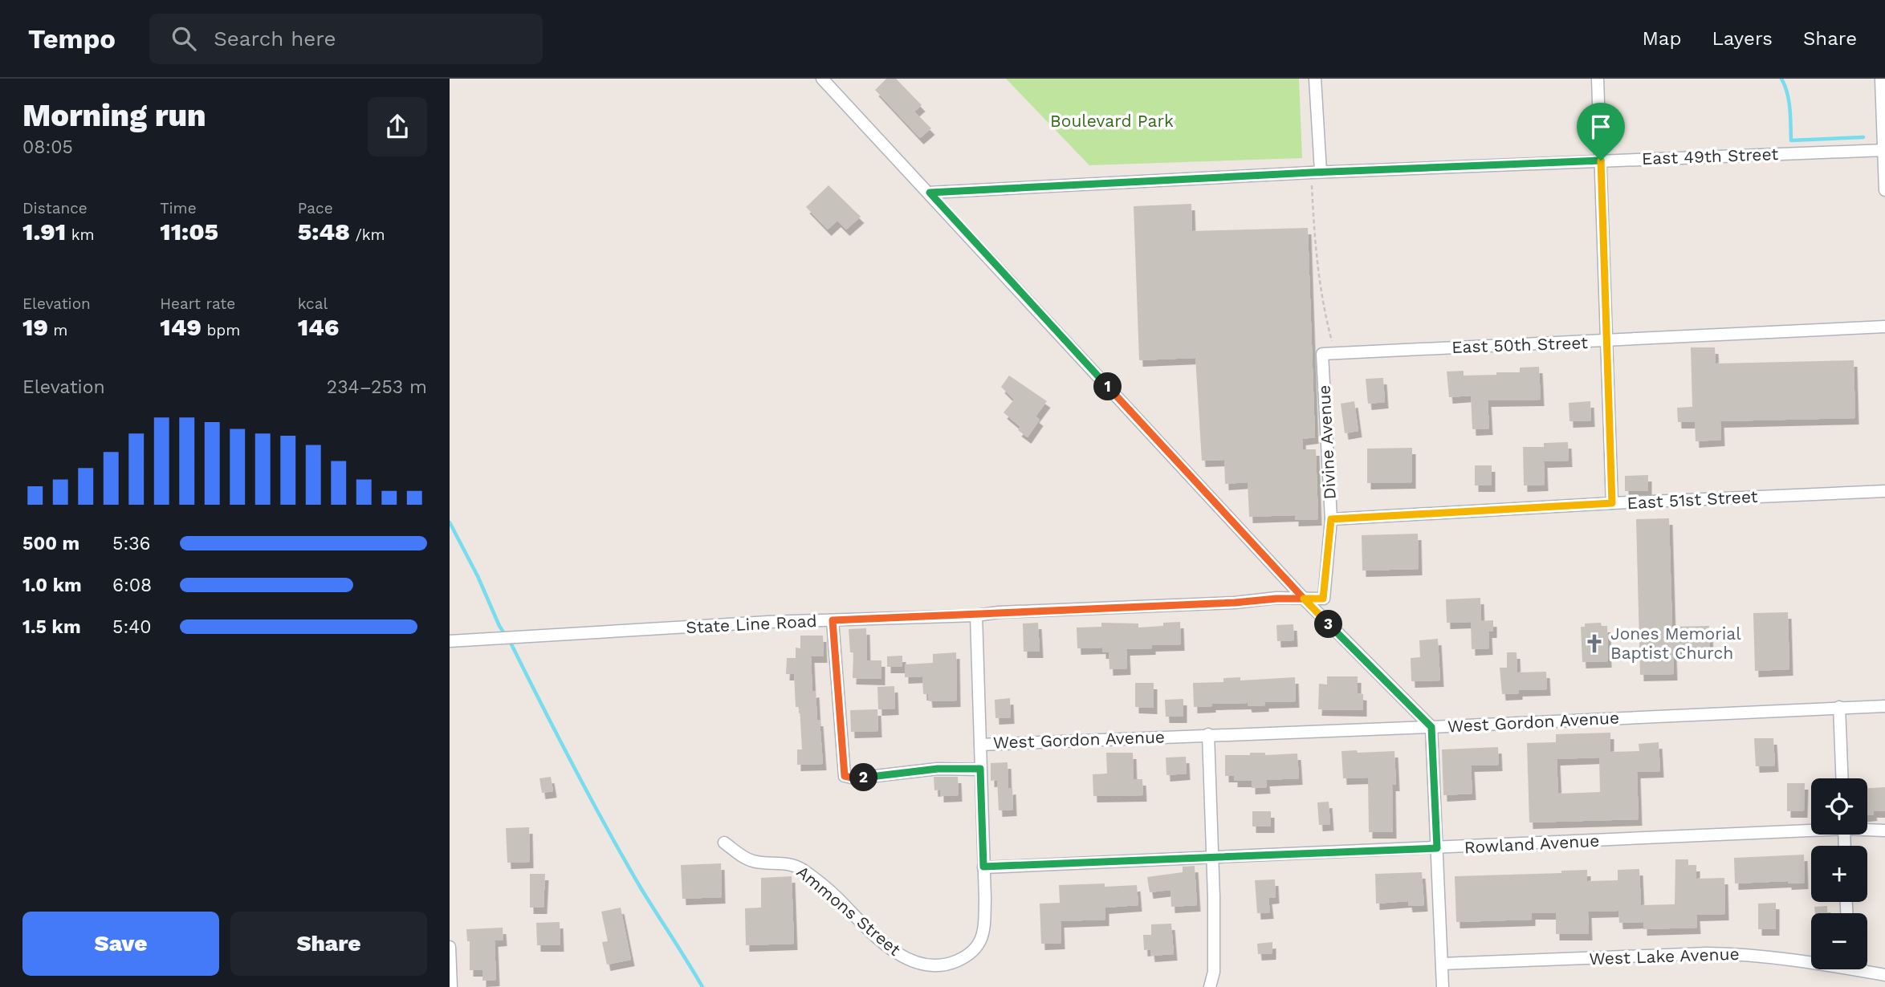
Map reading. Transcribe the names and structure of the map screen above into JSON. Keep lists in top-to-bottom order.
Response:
{
  "streets": {
    "street": [
      "East 49th Street",
      "East 50th Street",
      "Divine Avenue",
      "East 51st Street",
      "State Line Road",
      "West Gordon Avenue",
      "Rowland Avenue",
      "Ammons Street",
      "West Lake Avenue"
    ]
  },
  "crossings": [
    ["East 50th Street", "Divine Avenue"],
    ["Divine Avenue", "East 51st Street"],
    ["Divine Avenue", "State Line Road"],
    ["State Line Road", "Ammons Street"],
    ["West Gordon Avenue", "Ammons Street"],
    ["Rowland Avenue", "Ammons Street"]
  ],
  "parks": ["Boulevard Park"],
  "places": {
    "church": ["Jones Memorial Baptist Church"]
  },
  "page": {
    "header": "Tempo",
    "search": "Search here",
    "nav": ["Map", "Layers", "Share"],
    "heading": ["Morning run", "08:05"],
    "stats": [
      ["Distance", "1.91 km"],
      ["Time", "11:05"],
      ["Pace", "5:48 /km"],
      ["Elevation", "19 m"],
      ["Heart rate", "149 bpm"],
      ["kcal", "146"]
    ],
    "chart": ["Elevation", "234–253 m"],
    "pins": ["1", "3", "2"],
    "list": [
      {
        "name": "500 m",
        "note": "5:36"
      },
      {
        "name": "1.0 km",
        "note": "6:08"
      },
      {
        "name": "1.5 km",
        "note": "5:40"
      }
    ],
    "map_buttons": ["+", "−"],
    "buttons": ["Save", "Share"]
  }
}
